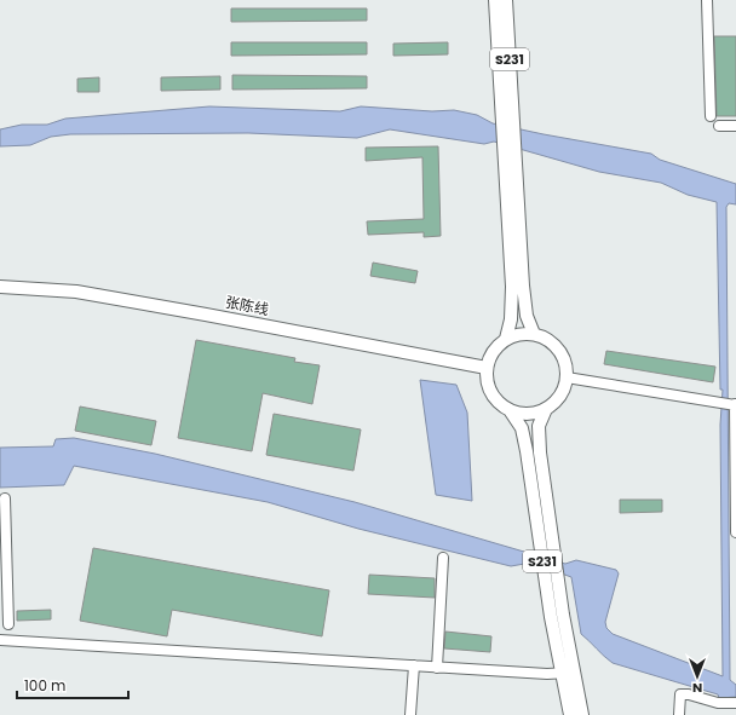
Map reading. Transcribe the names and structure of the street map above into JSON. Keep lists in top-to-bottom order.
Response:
{
  "streets": {
    "main road": ["S231", "张陈线"]
  },
  "crossings": [
    ["S231", "张陈线"]
  ],
  "scale_bar": "100 m",
  "north": "bottom"
}
